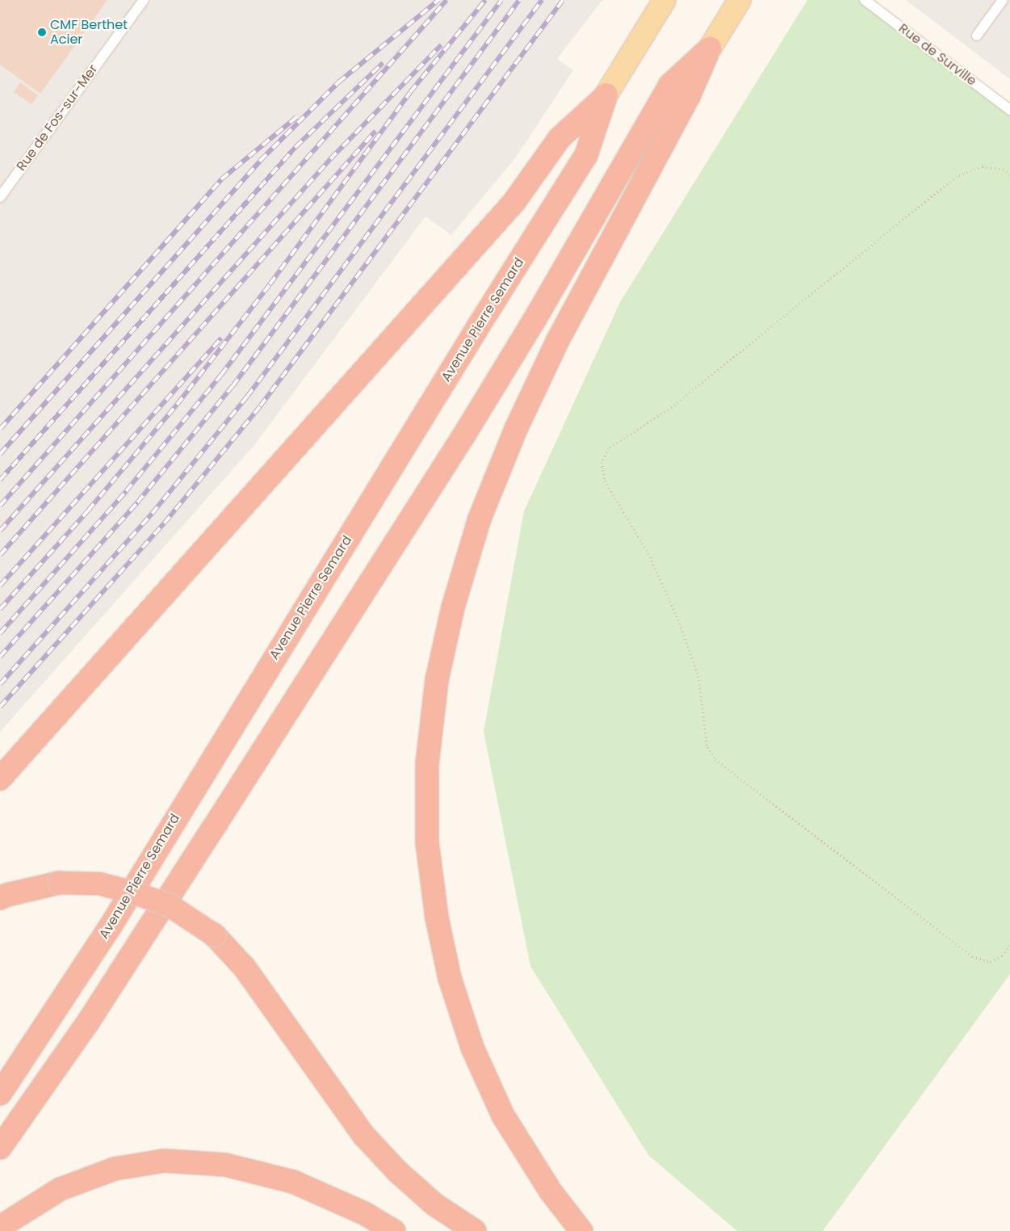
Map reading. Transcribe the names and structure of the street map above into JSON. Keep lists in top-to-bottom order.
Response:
{
  "streets": {
    "highway": ["Avenue Pierre Semard"],
    "lane": ["Rue de Surville", "Rue de Fos-sur-Mer"]
  },
  "places": ["CMF Berthet Acier"]
}
